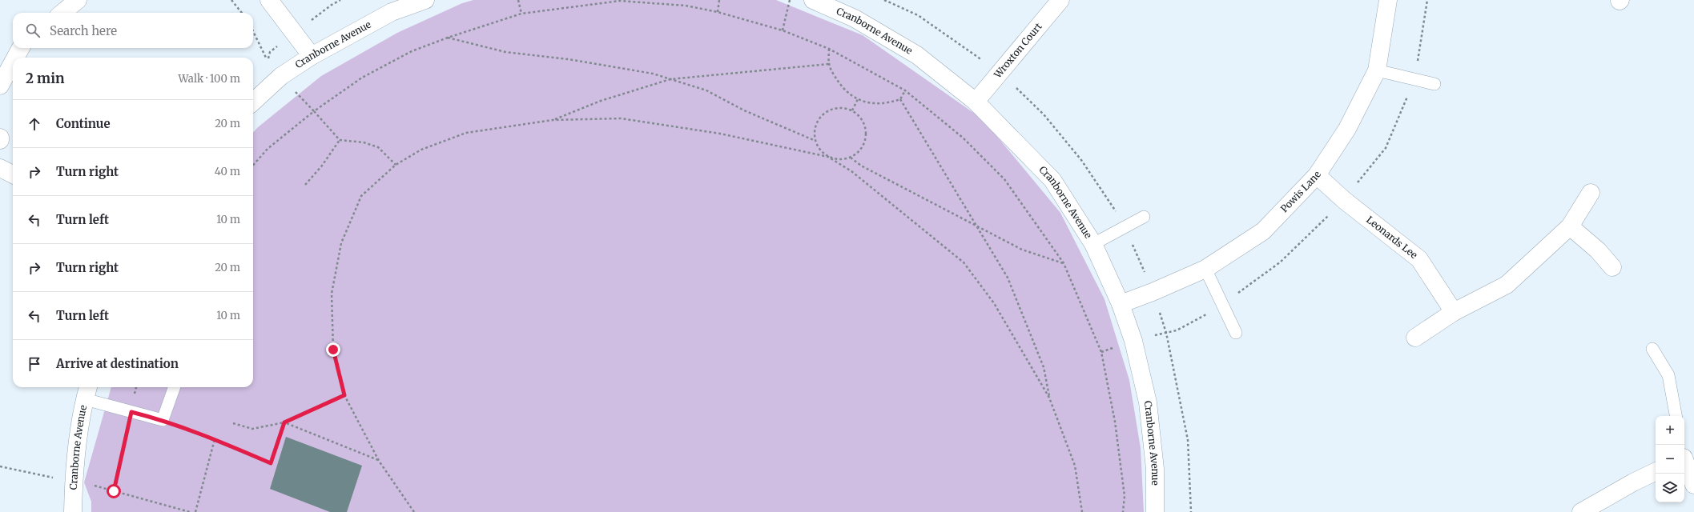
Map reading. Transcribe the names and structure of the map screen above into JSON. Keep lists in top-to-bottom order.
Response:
{
  "streets": {
    "street": [
      "Cranborne Avenue",
      "Wroxton Court",
      "Powis Lane",
      "Leonards Lee"
    ]
  },
  "crossings": [
    ["Cranborne Avenue", "Wroxton Court"],
    ["Cranborne Avenue", "Powis Lane"],
    ["Powis Lane", "Leonards Lee"]
  ],
  "page": {
    "search": "Search here",
    "heading": ["2 min", "Walk · 100 m"],
    "list": [
      ["Continue", "20 m"],
      ["Turn right", "40 m"],
      ["Turn left", "10 m"],
      ["Turn right", "20 m"],
      ["Turn left", "10 m"],
      "Arrive at destination"
    ],
    "map_buttons": ["+", "−"]
  }
}
